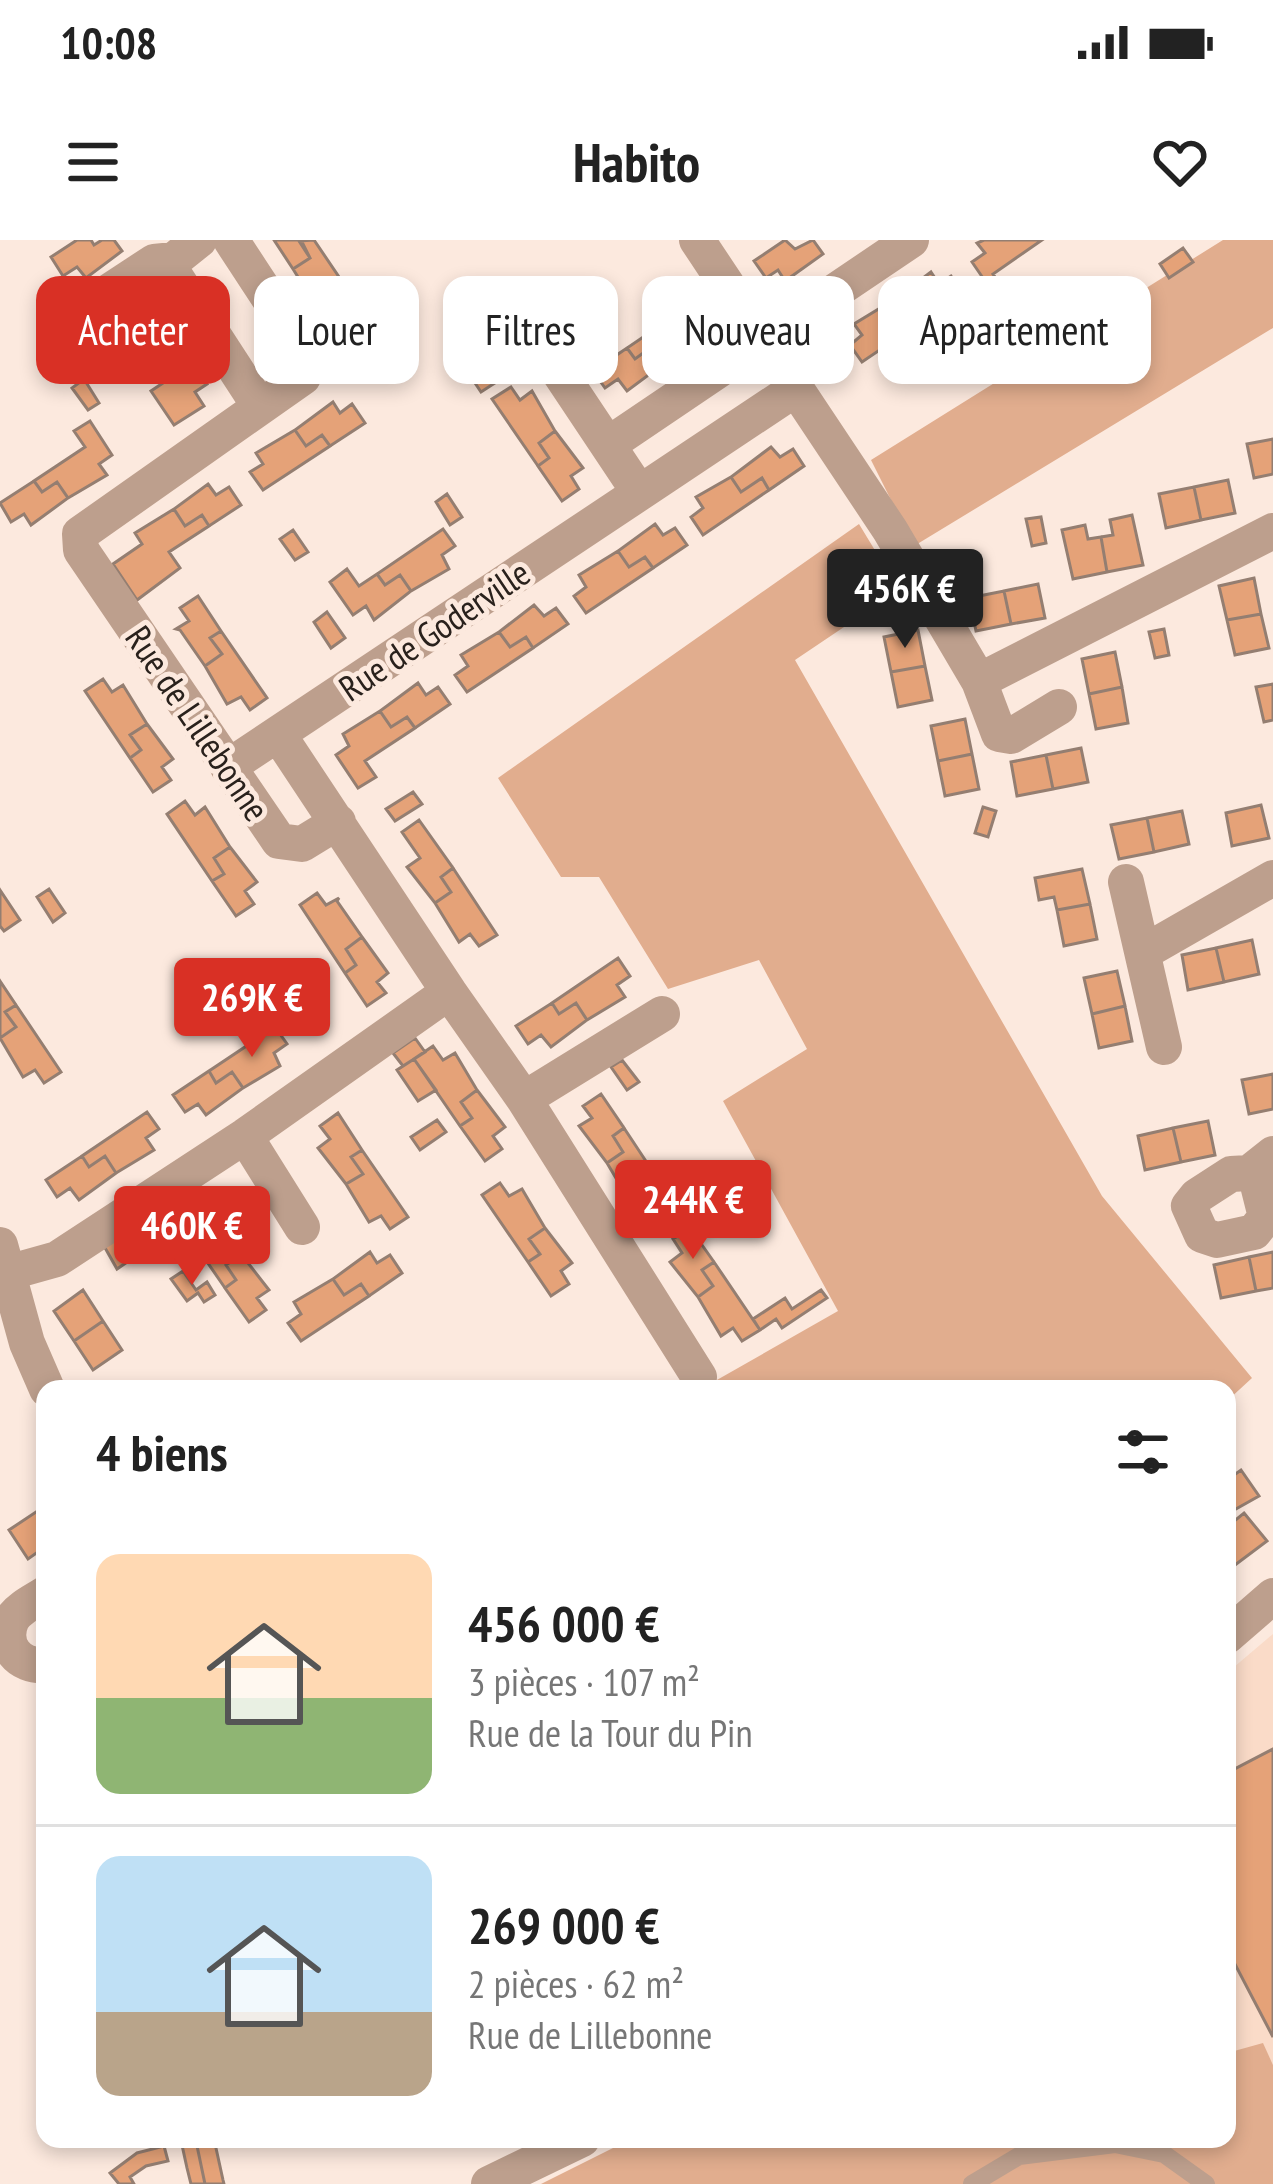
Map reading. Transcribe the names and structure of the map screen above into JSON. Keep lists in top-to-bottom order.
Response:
{
  "streets": {
    "street": ["Rue de Goderville", "Rue de Lillebonne"]
  },
  "crossings": [
    ["Rue de Goderville", "Rue de Lillebonne"]
  ],
  "page": {
    "status": "10:08",
    "header": "Habito",
    "chip": [
      "Acheter",
      "Louer",
      "Filtres",
      "Nouveau",
      "Appartement"
    ],
    "price": [
      "456K €",
      "269K €",
      "244K €",
      "460K €"
    ],
    "heading": "4 biens",
    "list": [
      {
        "name": "456 000 €",
        "note": "3 pièces · 107 m² · Rue de la Tour du Pin"
      },
      {
        "name": "269 000 €",
        "note": "2 pièces · 62 m² · Rue de Lillebonne"
      }
    ]
  }
}
